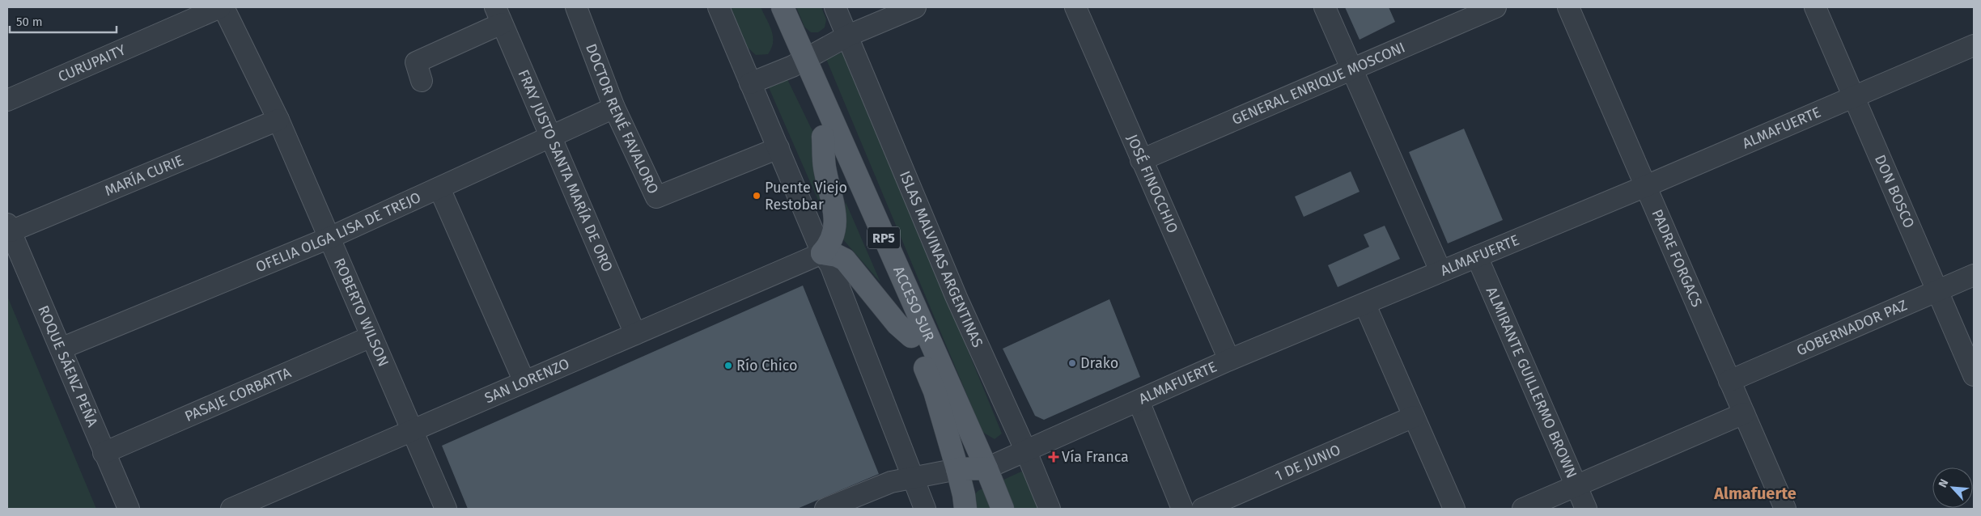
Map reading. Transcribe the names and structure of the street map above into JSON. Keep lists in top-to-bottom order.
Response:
{
  "streets": {
    "main road": ["RP5", "ACCESO SUR"],
    "street": [
      "CURUPAITY",
      "GENERAL ENRIQUE MOSCONI",
      "DOCTOR RENÉ FAVALORO",
      "ALMAFUERTE",
      "FRAY JUSTO SANTA MARÍA DE ORO",
      "MARÍA CURIE",
      "JOSÉ FINOCCHIO",
      "DON BOSCO",
      "OFELIA OLGA LISA DE TREJO",
      "PADRE FORGACS",
      "ISLAS MALVINAS ARGENTINAS",
      "ROBERTO WILSON",
      "GOBERNADOR PAZ",
      "ROQUE SÁENZ PEÑA",
      "SAN LORENZO",
      "ALMIRANTE GUILLERMO BROWN",
      "PASAJE CORBATTA",
      "1 DE JUNIO"
    ]
  },
  "crossings": [
    ["GENERAL ENRIQUE MOSCONI", "JOSÉ FINOCCHIO"],
    ["DOCTOR RENÉ FAVALORO", "OFELIA OLGA LISA DE TREJO"],
    ["ALMAFUERTE", "JOSÉ FINOCCHIO"],
    ["ALMAFUERTE", "DON BOSCO"],
    ["ALMAFUERTE", "RP5"],
    ["ALMAFUERTE", "PADRE FORGACS"],
    ["ALMAFUERTE", "ISLAS MALVINAS ARGENTINAS"],
    ["ALMAFUERTE", "ACCESO SUR"],
    ["ALMAFUERTE", "ALMIRANTE GUILLERMO BROWN"],
    ["FRAY JUSTO SANTA MARÍA DE ORO", "OFELIA OLGA LISA DE TREJO"],
    ["FRAY JUSTO SANTA MARÍA DE ORO", "SAN LORENZO"],
    ["MARÍA CURIE", "ROBERTO WILSON"],
    ["MARÍA CURIE", "ROQUE SÁENZ PEÑA"],
    ["DON BOSCO", "GOBERNADOR PAZ"],
    ["OFELIA OLGA LISA DE TREJO", "ROBERTO WILSON"],
    ["OFELIA OLGA LISA DE TREJO", "ROQUE SÁENZ PEÑA"],
    ["RP5", "ACCESO SUR"],
    ["PADRE FORGACS", "GOBERNADOR PAZ"],
    ["ROBERTO WILSON", "SAN LORENZO"],
    ["ROBERTO WILSON", "PASAJE CORBATTA"],
    ["ROQUE SÁENZ PEÑA", "PASAJE CORBATTA"]
  ],
  "districts": ["Almafuerte"],
  "places": {
    "other": ["Puente Viejo Restobar", "Drako", "Río Chico"],
    "health": ["Vía Franca"]
  },
  "scale_bar": "50 m",
  "north": "top left"
}
